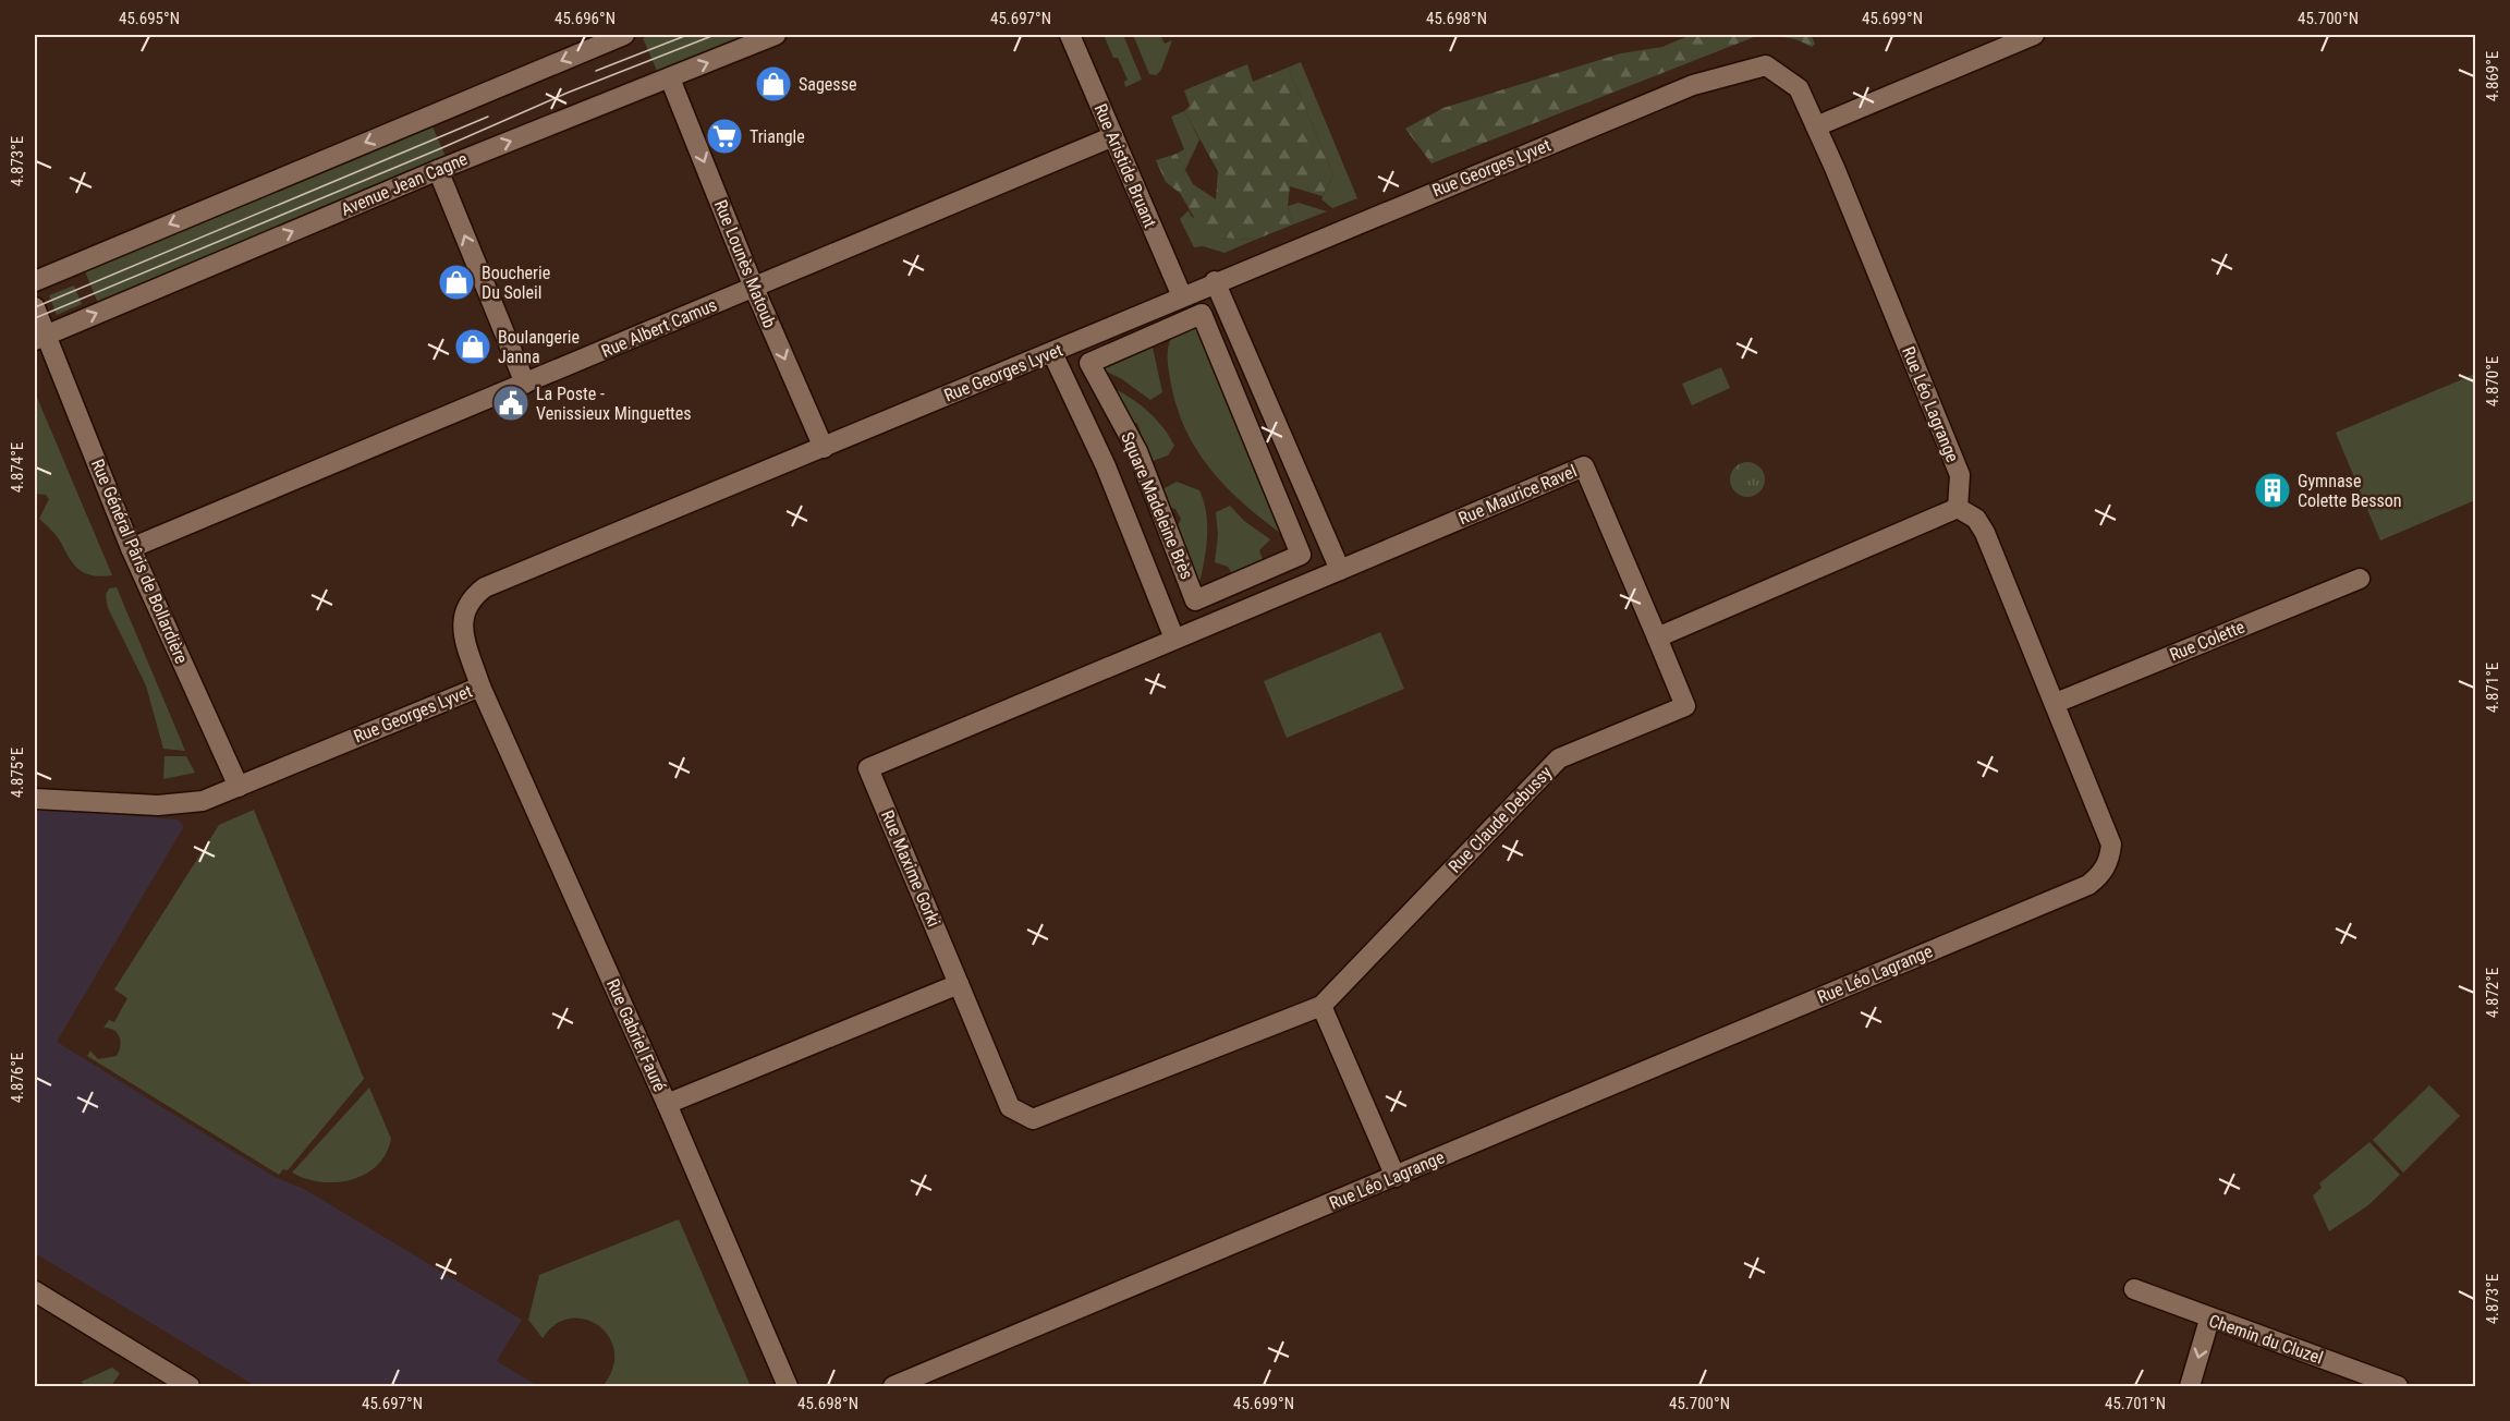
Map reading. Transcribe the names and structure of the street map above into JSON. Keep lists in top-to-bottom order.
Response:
{
  "streets": {
    "street": [
      "Rue Aristide Bruant",
      "Rue Georges Lyvet",
      "Avenue Jean Cagne",
      "Rue Lounès Matoub",
      "Rue Albert Camus",
      "Rue Léo Lagrange",
      "Rue Maurice Ravel",
      "Square Madeleine Brès",
      "Rue Général Pâris de Bollardière",
      "Rue Colette",
      "Rue Claude Debussy",
      "Rue Maxime Gorki",
      "Rue Gabriel Fauré",
      "Chemin du Cluzel"
    ]
  },
  "crossings": [
    ["Rue Aristide Bruant", "Rue Georges Lyvet"],
    ["Rue Aristide Bruant", "Rue Albert Camus"],
    ["Rue Georges Lyvet", "Rue Lounès Matoub"],
    ["Rue Georges Lyvet", "Rue Léo Lagrange"],
    ["Rue Georges Lyvet", "Rue Général Pâris de Bollardière"],
    ["Rue Georges Lyvet", "Rue Gabriel Fauré"],
    ["Avenue Jean Cagne", "Rue Lounès Matoub"],
    ["Avenue Jean Cagne", "Rue Général Pâris de Bollardière"],
    ["Rue Lounès Matoub", "Rue Albert Camus"],
    ["Rue Albert Camus", "Rue Général Pâris de Bollardière"],
    ["Rue Léo Lagrange", "Rue Colette"],
    ["Rue Maurice Ravel", "Rue Claude Debussy"],
    ["Rue Maurice Ravel", "Rue Maxime Gorki"],
    ["Rue Claude Debussy", "Rue Maxime Gorki"]
  ],
  "one_way": ["Rue Lounès Matoub"],
  "places": {
    "shop": ["Sagesse", "Boucherie Du Soleil", "Boulangerie Janna"],
    "supermarket": ["Triangle"],
    "public building": ["La Poste - Venissieux Minguettes"],
    "building": ["Gymnase Colette Besson"]
  },
  "coordinates": [
    "45.695°N",
    "45.696°N",
    "45.697°N",
    "45.698°N",
    "45.699°N",
    "45.700°N",
    "4.869°E",
    "4.873°E",
    "4.870°E",
    "4.874°E",
    "4.871°E",
    "4.875°E",
    "4.872°E",
    "4.876°E",
    "45.701°N"
  ]
}
